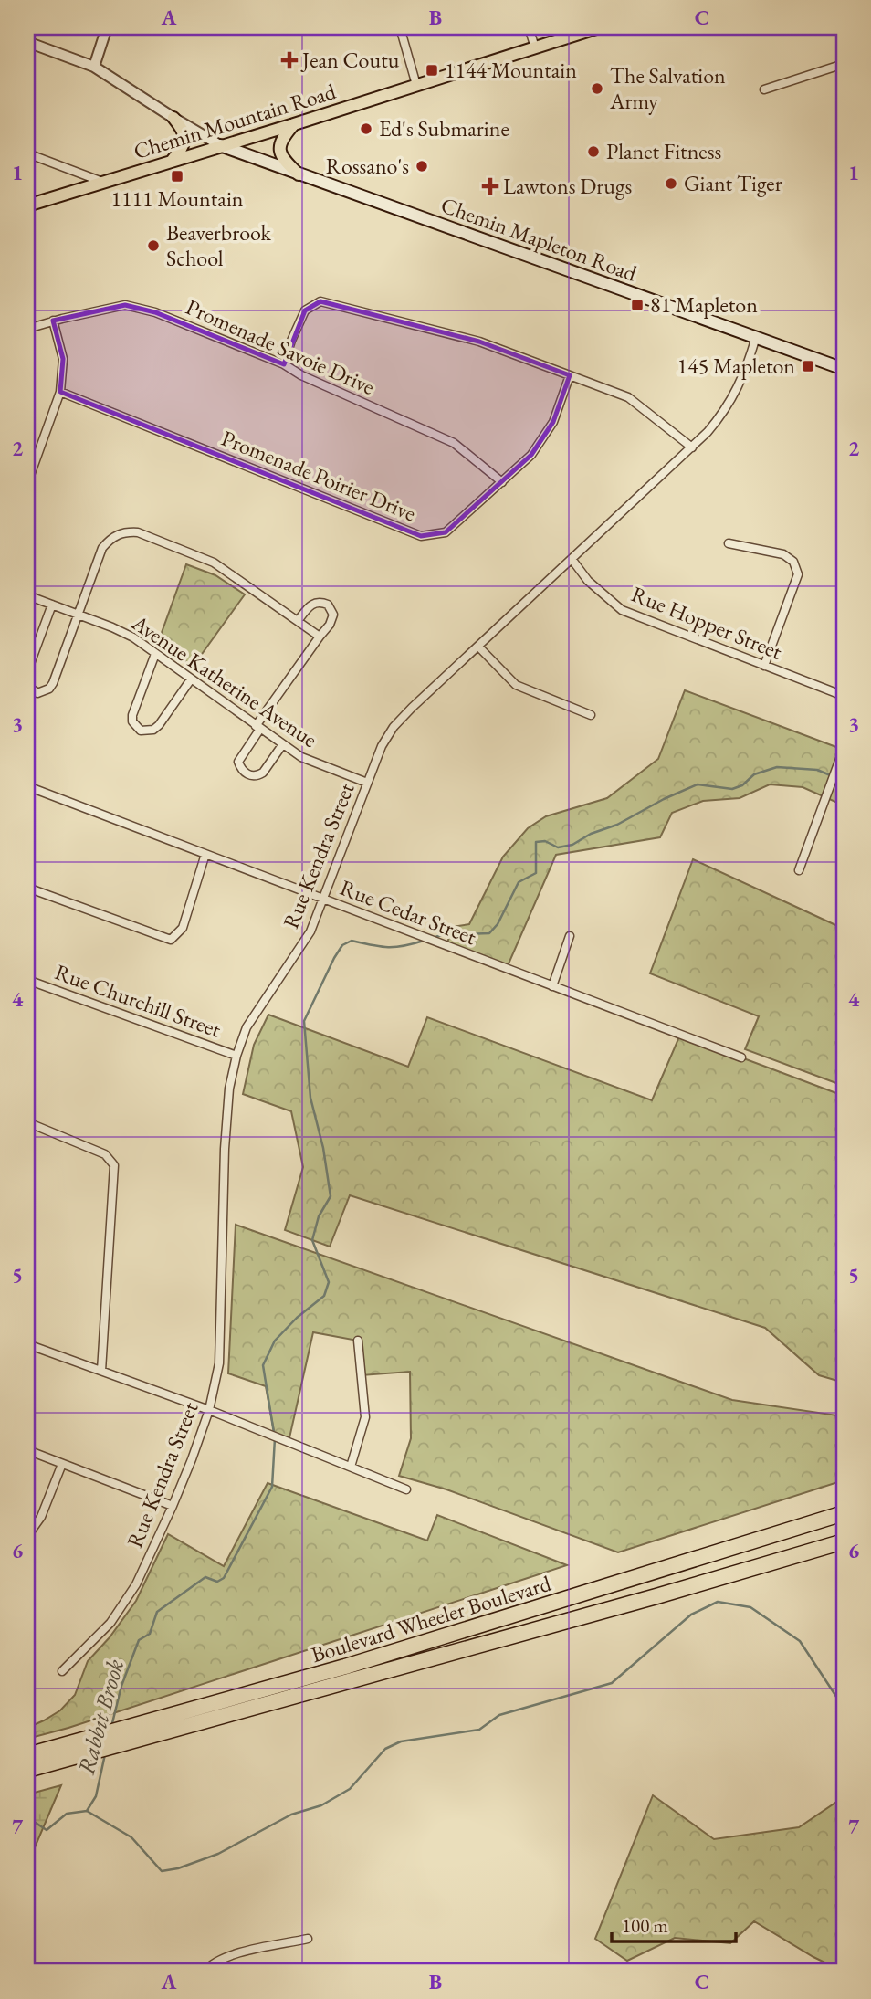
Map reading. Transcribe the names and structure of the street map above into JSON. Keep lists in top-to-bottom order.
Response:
{
  "streets": {
    "highway": ["Boulevard Wheeler Boulevard"],
    "main road": ["Chemin Mountain Road", "Chemin Mapleton Road"],
    "street": [
      "Promenade Savoie Drive",
      "Promenade Poirier Drive",
      "Rue Hopper Street",
      "Avenue Katherine Avenue",
      "Rue Kendra Street",
      "Rue Cedar Street",
      "Rue Churchill Street"
    ]
  },
  "crossings": [
    ["Chemin Mountain Road", "Chemin Mapleton Road"],
    ["Chemin Mapleton Road", "Rue Kendra Street"],
    ["Promenade Savoie Drive", "Promenade Poirier Drive"],
    ["Rue Hopper Street", "Rue Kendra Street"],
    ["Avenue Katherine Avenue", "Rue Kendra Street"],
    ["Rue Kendra Street", "Rue Cedar Street"],
    ["Rue Kendra Street", "Rue Churchill Street"]
  ],
  "water": ["Rabbit Brook"],
  "places": {
    "health": ["Jean Coutu", "Lawtons Drugs"],
    "transit": [
      "1144 Mountain",
      "1111 Mountain",
      "81 Mapleton",
      "145 Mapleton"
    ],
    "other": [
      "The Salvation Army",
      "Ed's Submarine",
      "Planet Fitness",
      "Rossano's",
      "Giant Tiger",
      "Beaverbrook School"
    ]
  },
  "scale_bar": "100 m",
  "grid": {
    "columns": ["A", "B", "C"],
    "rows": [
      "1",
      "2",
      "3",
      "4",
      "5",
      "6",
      "7"
    ]
  }
}
